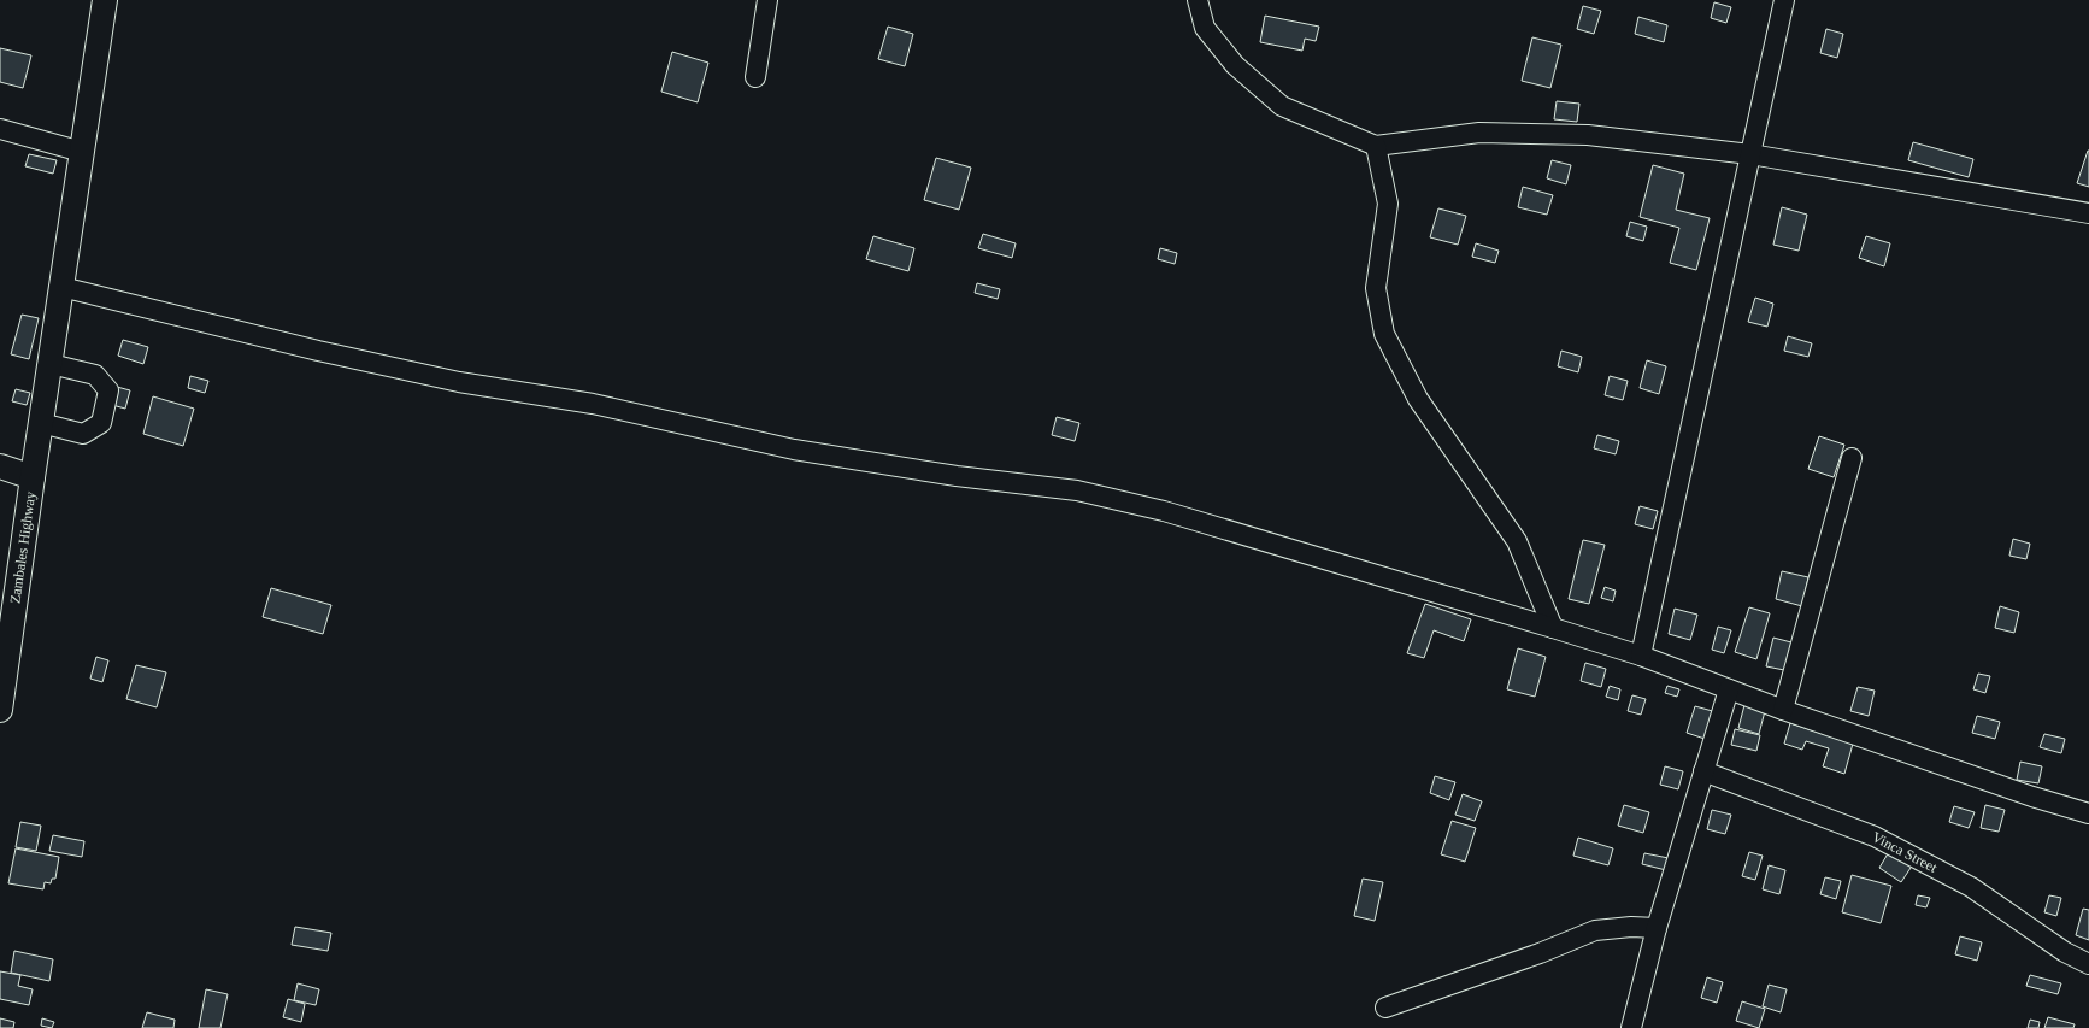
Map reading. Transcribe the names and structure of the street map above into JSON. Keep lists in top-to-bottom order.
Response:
{
  "streets": {
    "main road": ["Zambales Highway"],
    "street": ["Vinca Street"]
  }
}
